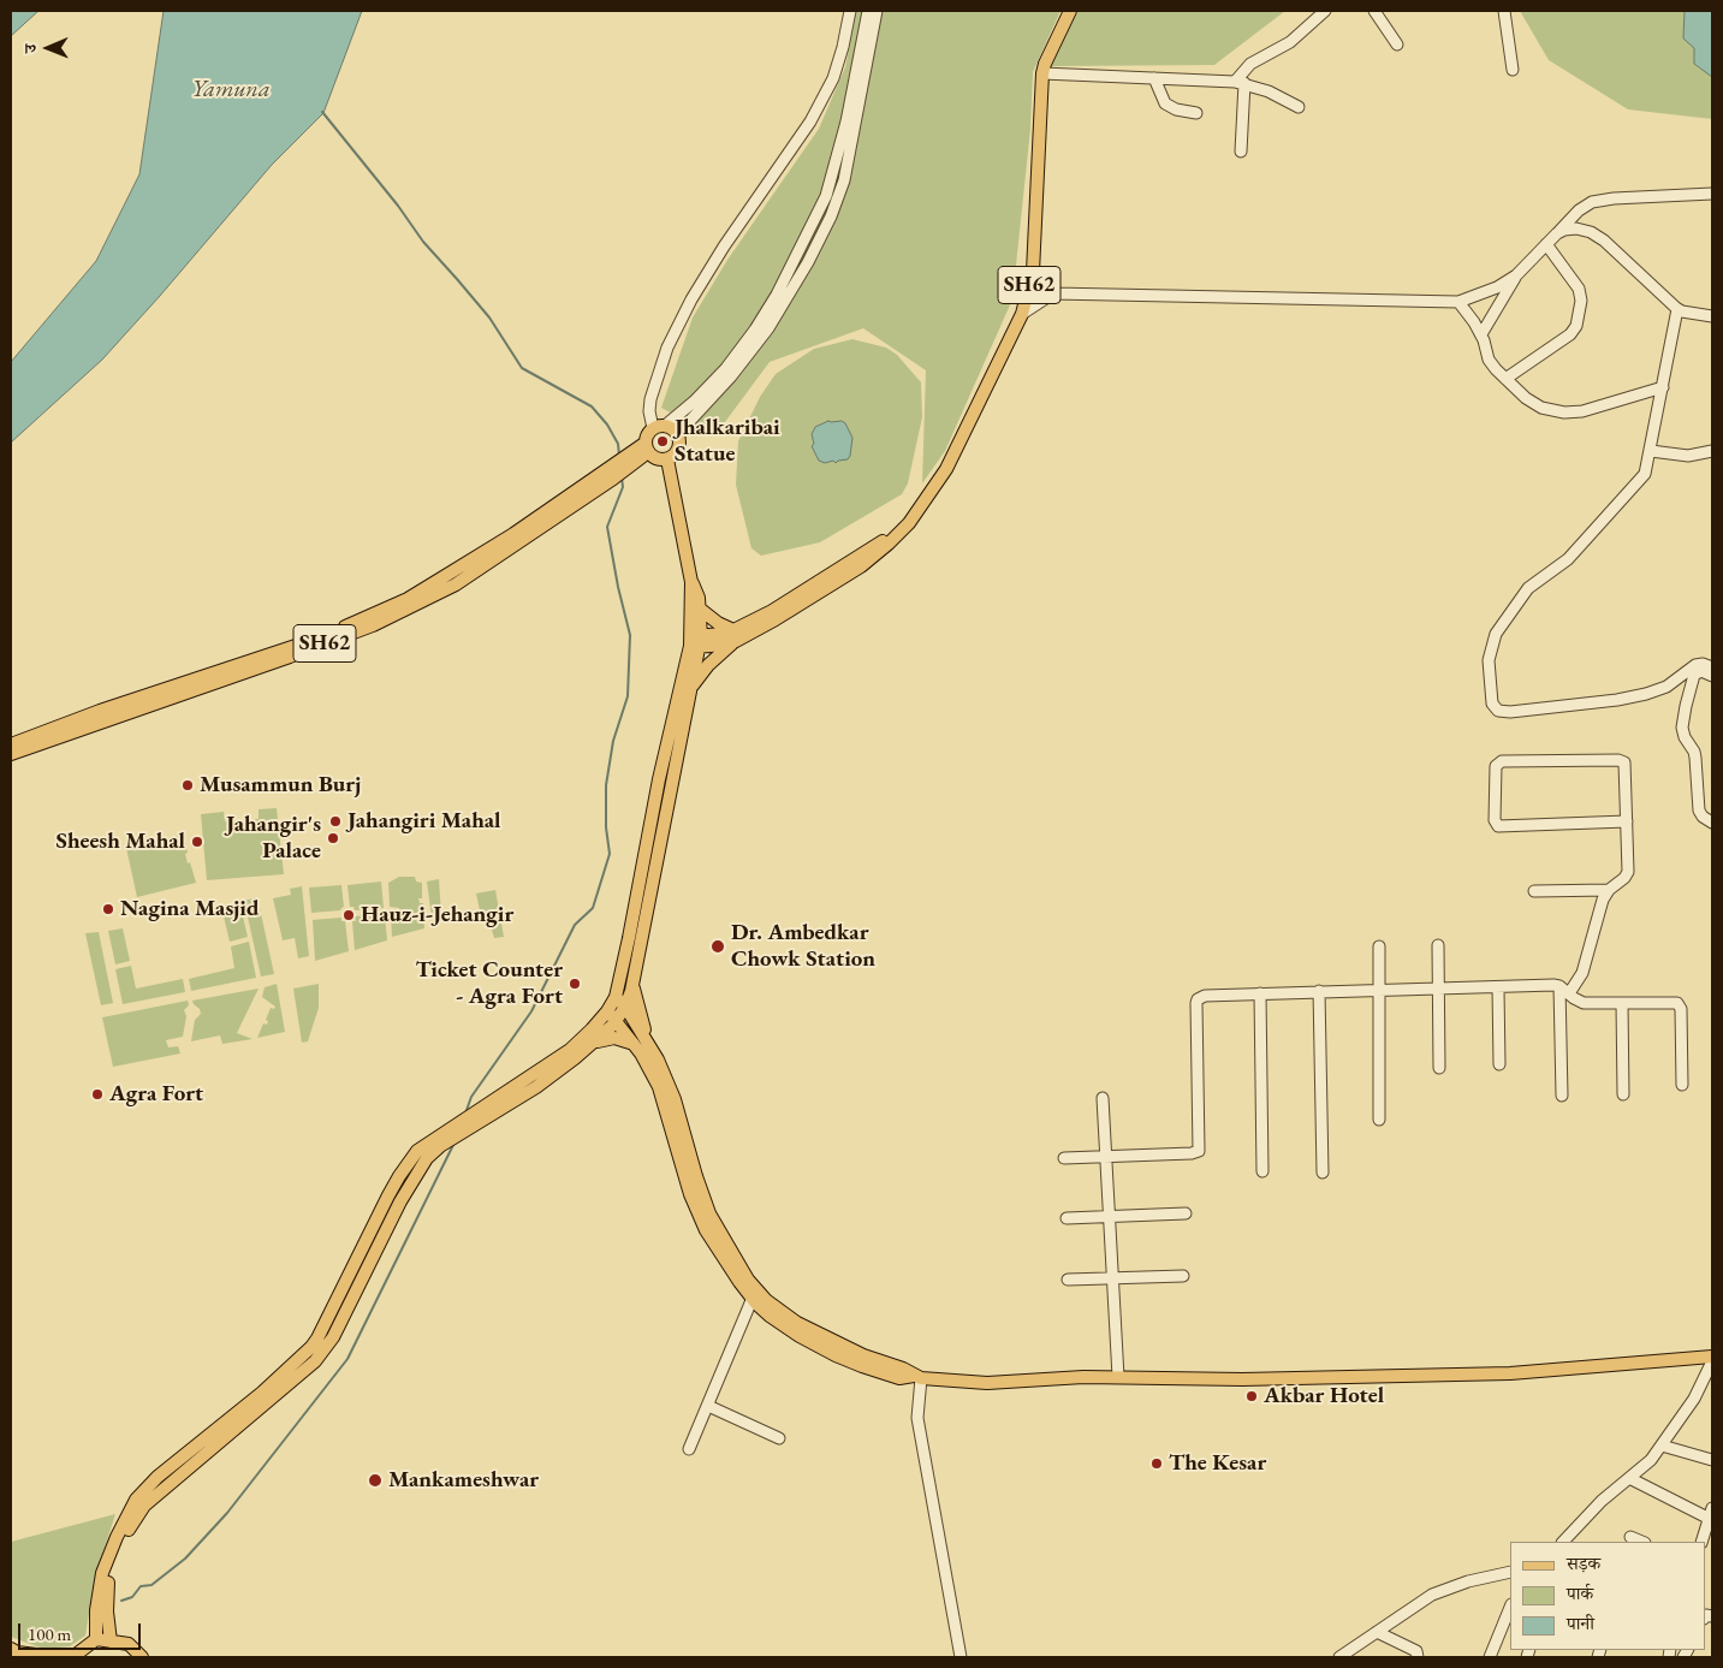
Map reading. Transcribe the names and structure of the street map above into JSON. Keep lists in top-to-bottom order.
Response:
{
  "streets": {
    "main road": ["SH62"]
  },
  "water": ["Yamuna"],
  "places": [
    "Jhalkaribai Statue",
    "Musammun Burj",
    "Jahangiri Mahal",
    "Jahangir's Palace",
    "Sheesh Mahal",
    "Nagina Masjid",
    "Hauz-i-Jehangir",
    "Dr. Ambedkar Chowk Station",
    "Ticket Counter - Agra Fort",
    "Agra Fort",
    "Akbar Hotel",
    "The Kesar",
    "Mankameshwar"
  ],
  "legend": ["सड़क", "पार्क", "पानी"],
  "scale_bar": "100 m",
  "north": "left"
}
